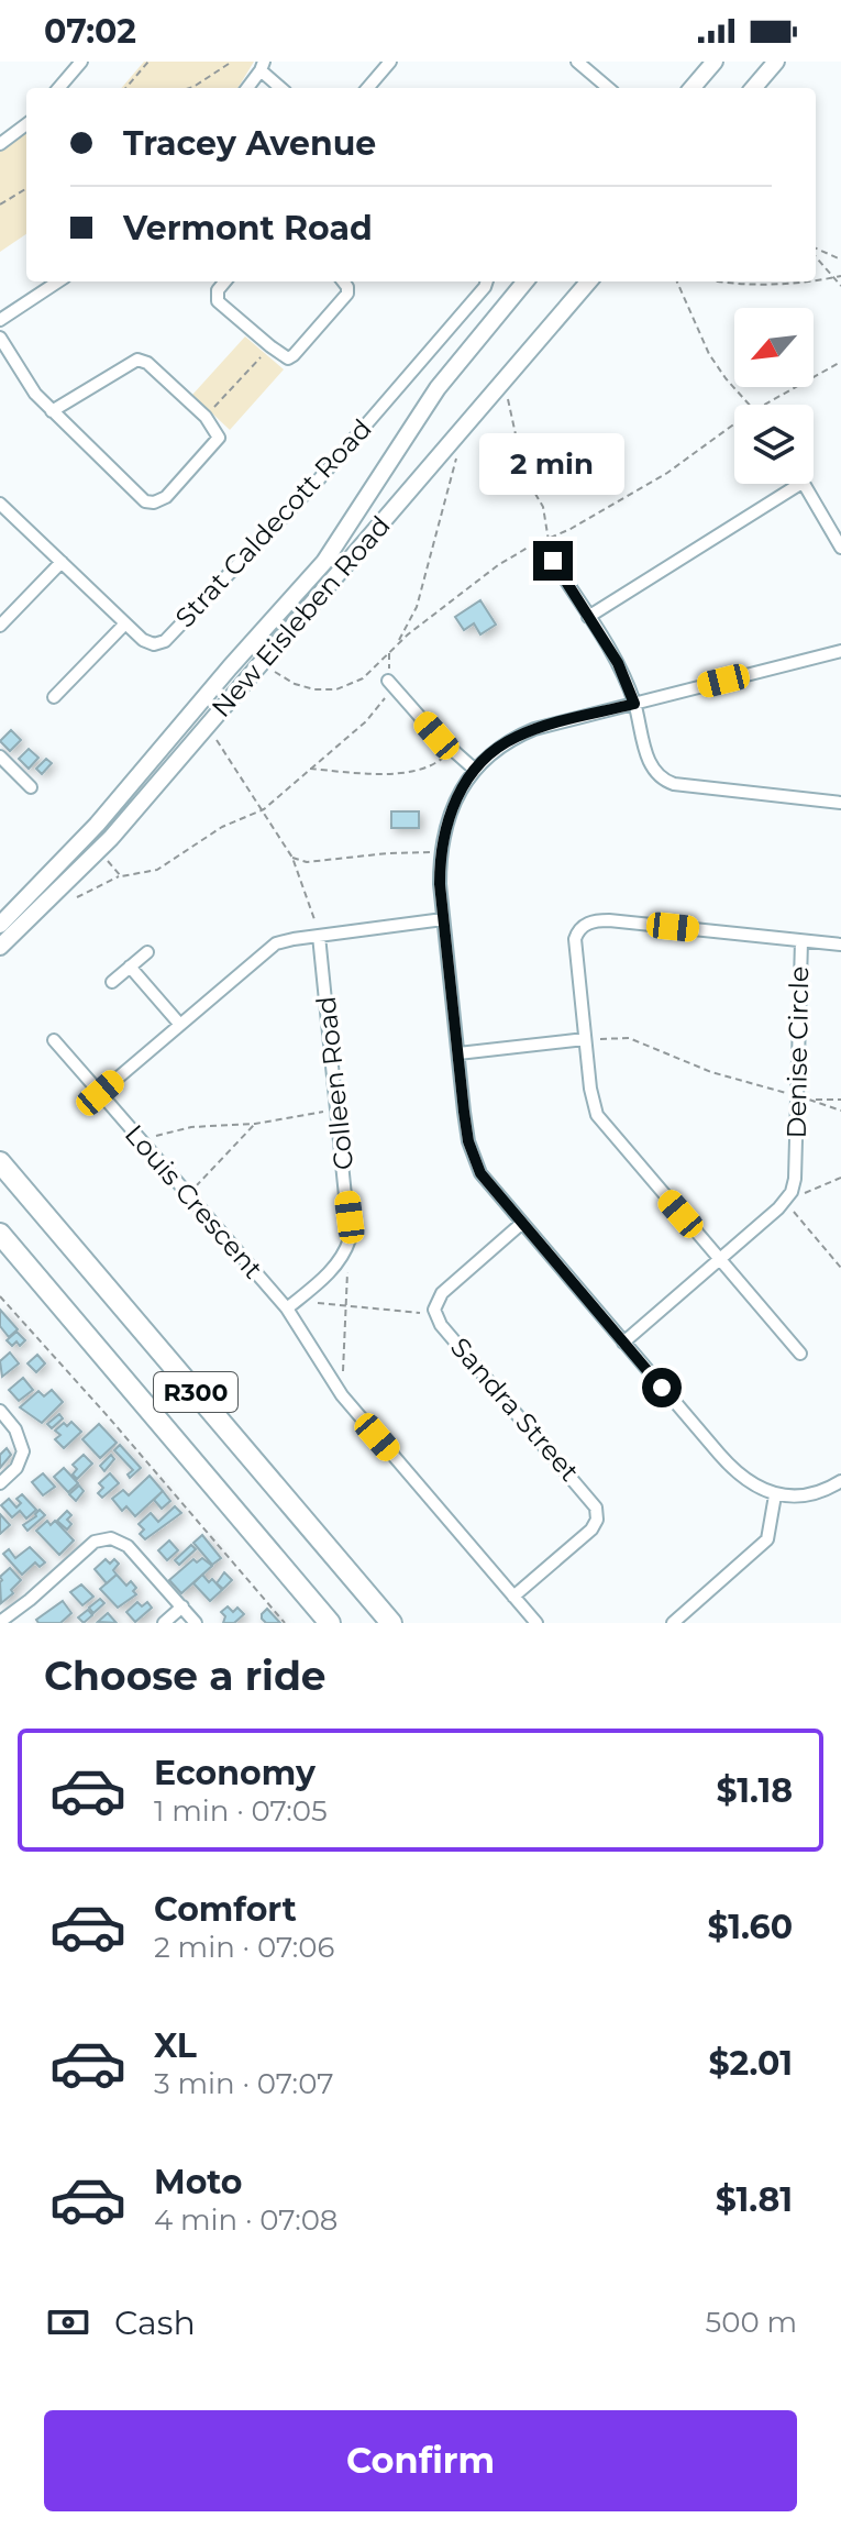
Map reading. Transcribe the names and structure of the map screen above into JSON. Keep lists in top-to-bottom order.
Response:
{
  "streets": {
    "highway": ["R300"],
    "main road": ["New Eisleben Road"],
    "street": [
      "Strat Caldecott Road",
      "Denise Circle",
      "Colleen Road",
      "Louis Crescent",
      "Sandra Street"
    ]
  },
  "crossings": [
    ["Colleen Road", "Louis Crescent"],
    ["Louis Crescent", "Sandra Street"]
  ],
  "north": "bottom left",
  "page": {
    "status": "07:02",
    "banner": ["Tracey Avenue", "Vermont Road"],
    "bubble": "2 min",
    "heading": "Choose a ride",
    "list": [
      {
        "name": "Economy",
        "note": "1 min · 07:05",
        "value": "$1.18"
      },
      {
        "name": "Comfort",
        "note": "2 min · 07:06",
        "value": "$1.60"
      },
      {
        "name": "XL",
        "note": "3 min · 07:07",
        "value": "$2.01"
      },
      {
        "name": "Moto",
        "note": "4 min · 07:08",
        "value": "$1.81"
      }
    ],
    "pay": ["Cash", "500 m"],
    "buttons": "Confirm"
  }
}
